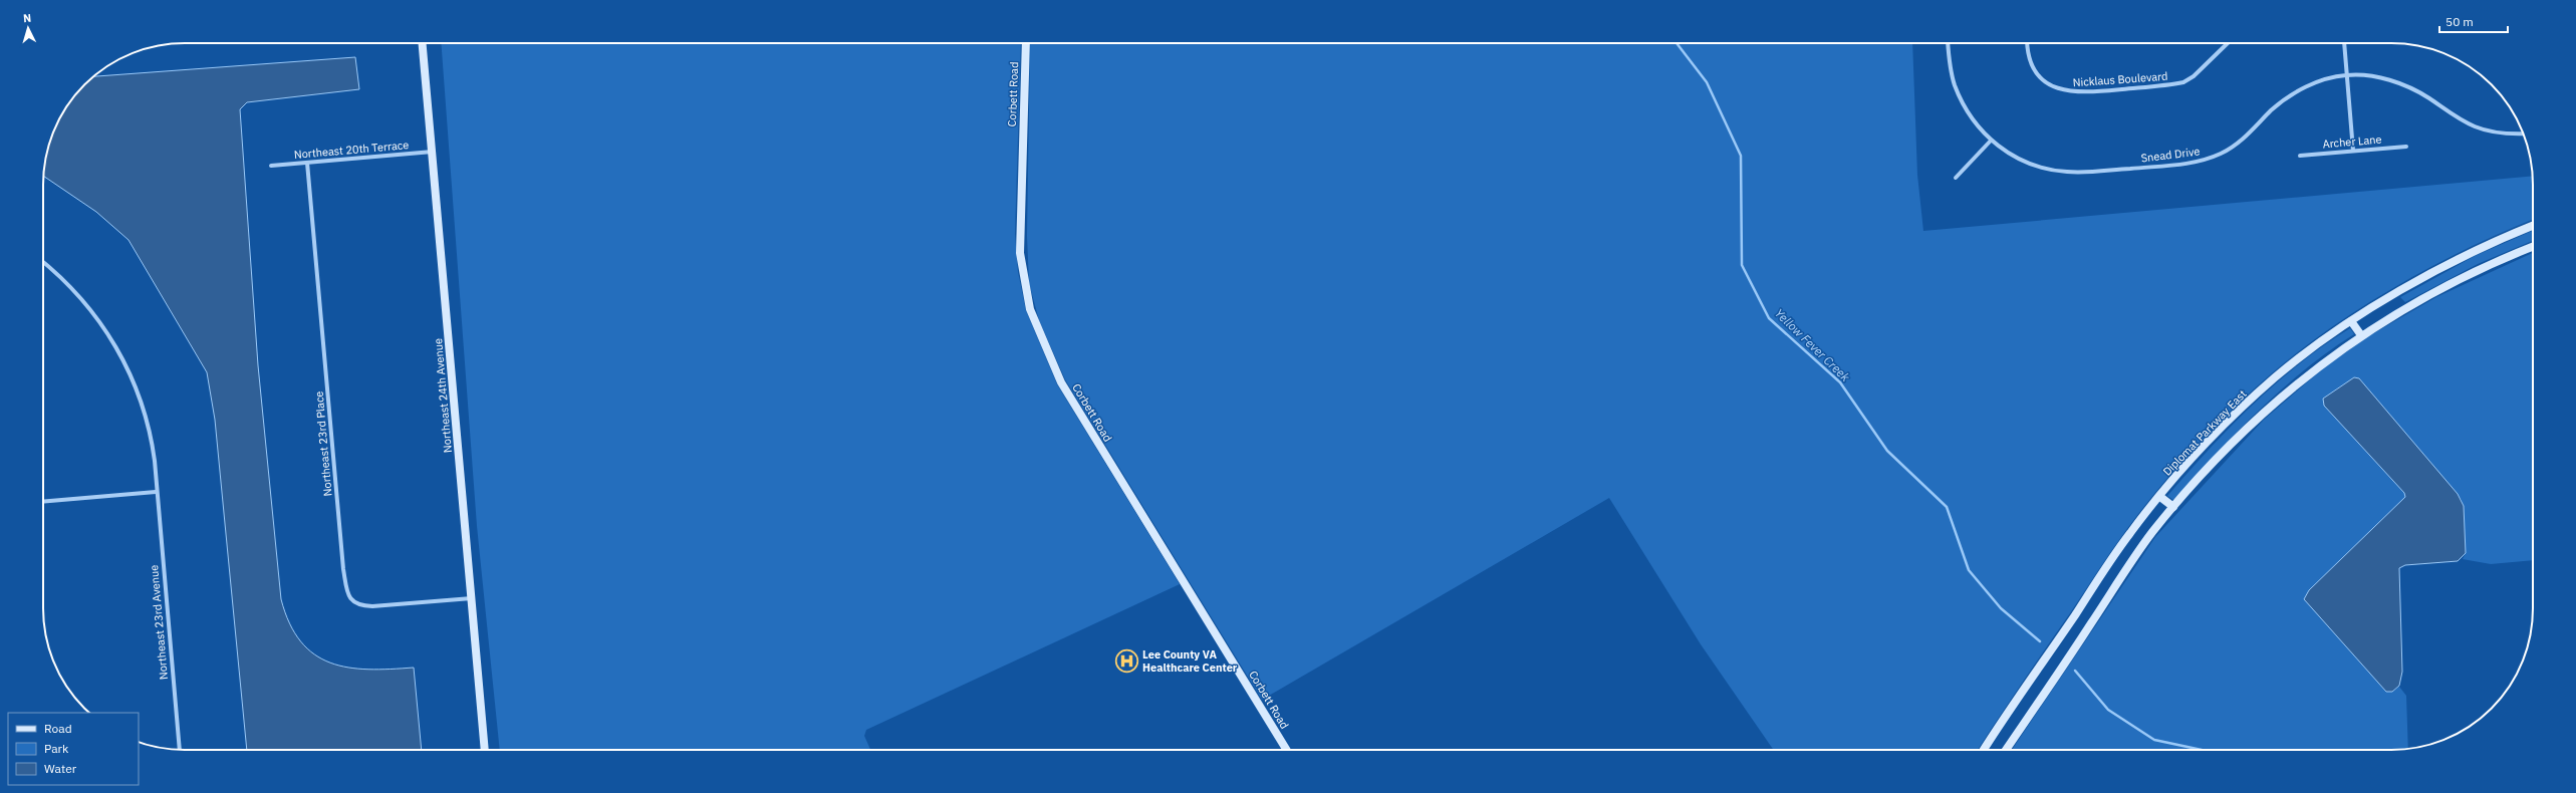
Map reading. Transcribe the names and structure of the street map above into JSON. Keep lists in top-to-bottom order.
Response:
{
  "streets": {
    "main road": ["Corbett Road", "Northeast 24th Avenue", "Diplomat Parkway East"],
    "street": [
      "Nicklaus Boulevard",
      "Archer Lane",
      "Northeast 20th Terrace",
      "Snead Drive",
      "Northeast 23rd Place",
      "Northeast 23rd Avenue"
    ]
  },
  "crossings": [
    ["Northeast 20th Terrace", "Northeast 24th Avenue"],
    ["Northeast 20th Terrace", "Northeast 23rd Place"],
    ["Northeast 24th Avenue", "Northeast 23rd Place"]
  ],
  "water": ["Yellow Fever Creek"],
  "places": {
    "hospital": ["Lee County VA Healthcare Center"]
  },
  "legend": ["Road", "Park", "Water"],
  "scale_bar": "50 m",
  "north": "top"
}
